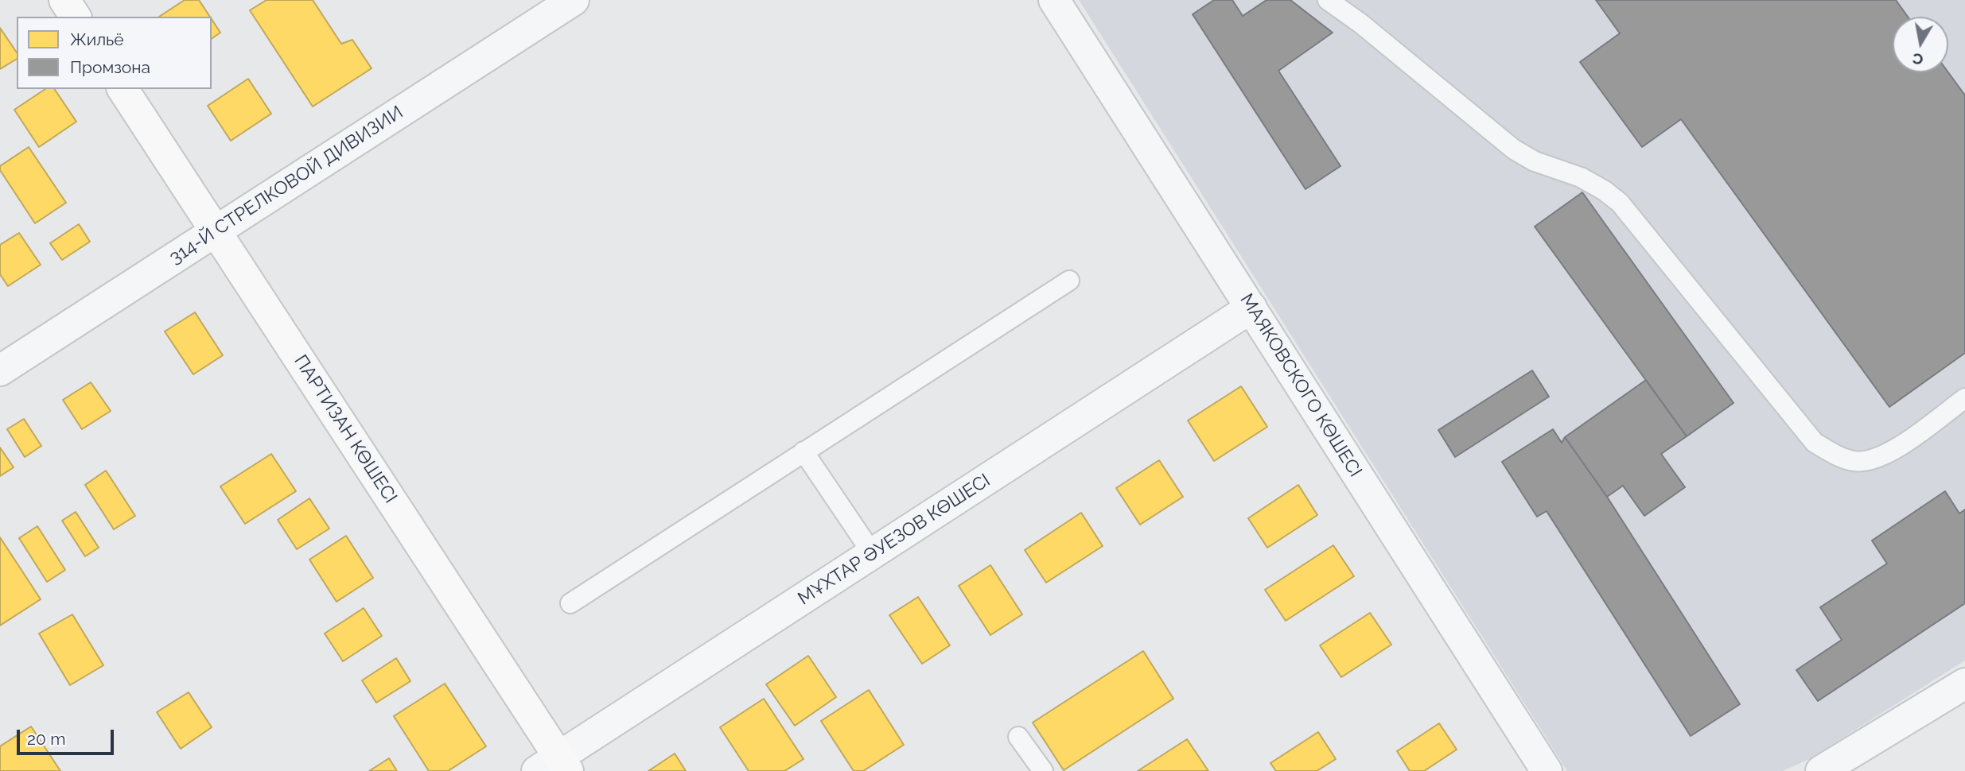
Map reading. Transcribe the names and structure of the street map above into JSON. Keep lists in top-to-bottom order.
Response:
{
  "streets": {
    "main road": ["ПАРТИЗАН КӨШЕСІ"],
    "street": ["314-Й СТРЕЛКОВОЙ ДИВИЗИИ", "МАЯКОВСКОГО КӨШЕСІ", "МҰХТАР ӘУЕЗОВ КӨШЕСІ"]
  },
  "crossings": [
    ["314-Й СТРЕЛКОВОЙ ДИВИЗИИ", "ПАРТИЗАН КӨШЕСІ"],
    ["МАЯКОВСКОГО КӨШЕСІ", "МҰХТАР ӘУЕЗОВ КӨШЕСІ"],
    ["ПАРТИЗАН КӨШЕСІ", "МҰХТАР ӘУЕЗОВ КӨШЕСІ"]
  ],
  "legend": ["Жильё", "Промзона"],
  "scale_bar": "20 m",
  "north": "bottom"
}
